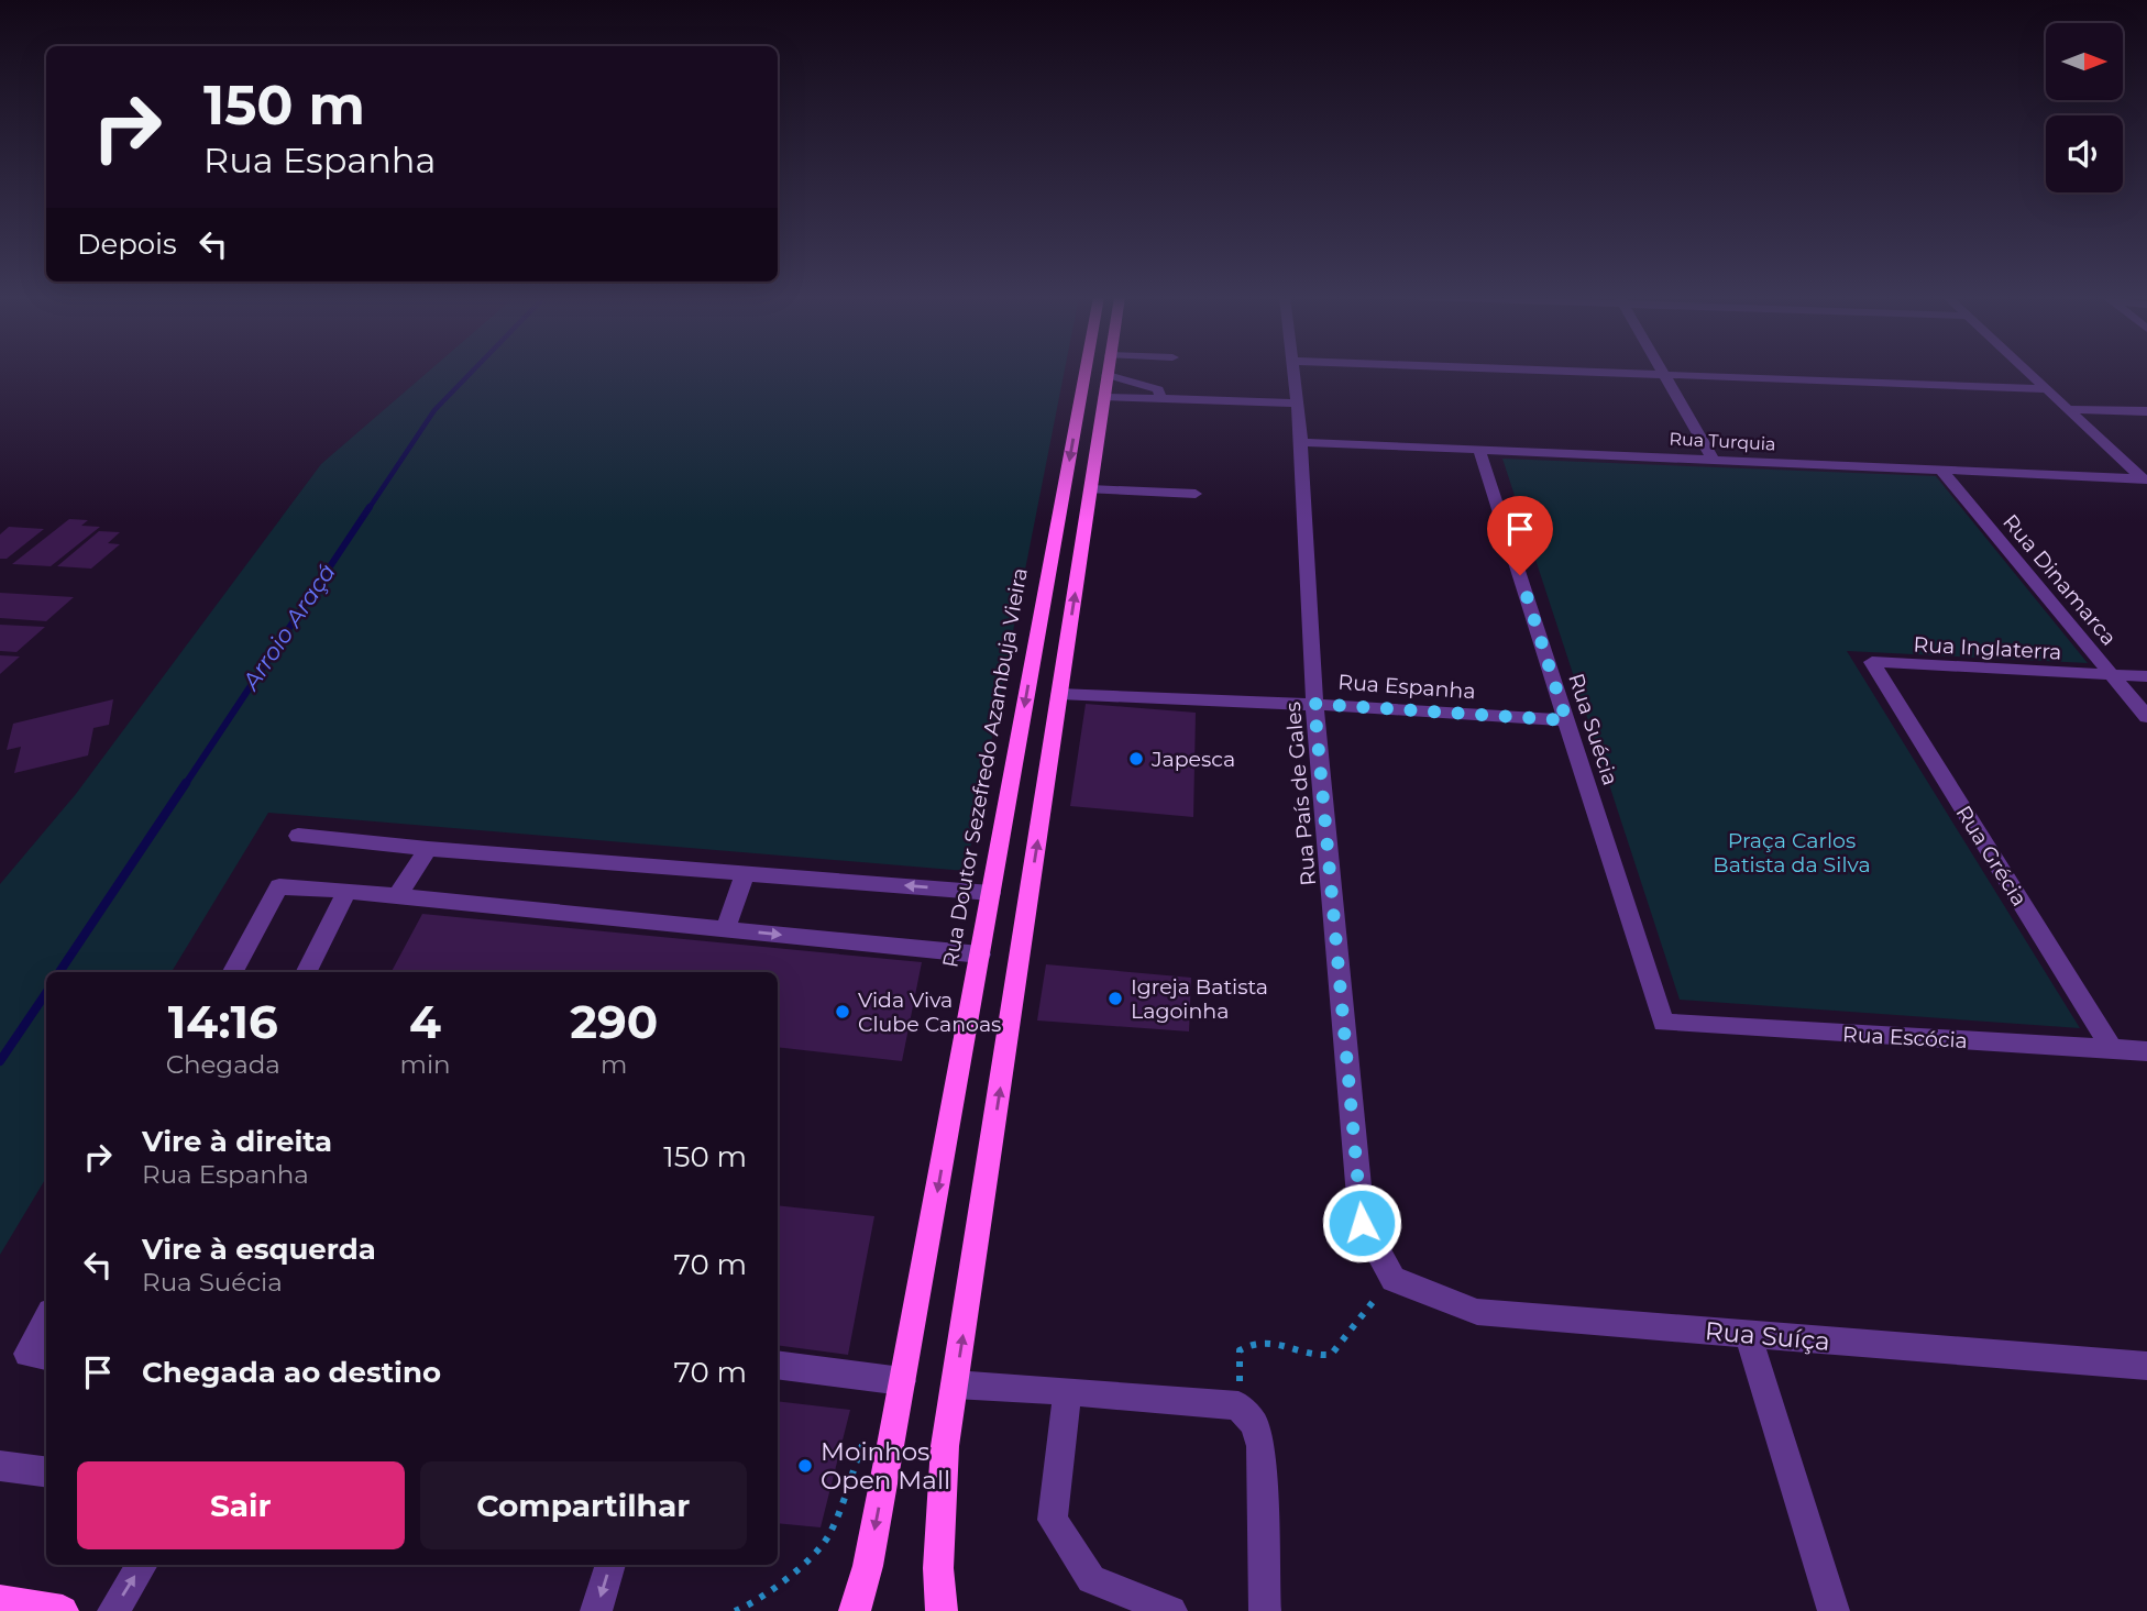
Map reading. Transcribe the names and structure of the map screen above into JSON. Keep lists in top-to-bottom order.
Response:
{
  "streets": {
    "main road": ["Rua Doutor Sezefredo Azambuja Vieira"],
    "street": [
      "Rua Turquia",
      "Rua Dinamarca",
      "Rua Inglaterra",
      "Rua Espanha",
      "Rua Suécia",
      "Rua País de Gales",
      "Rua Grécia",
      "Rua Escócia",
      "Rua Suíça"
    ]
  },
  "crossings": [
    ["Rua Turquia", "Rua Dinamarca"],
    ["Rua Turquia", "Rua Suécia"],
    ["Rua Turquia", "Rua País de Gales"],
    ["Rua Dinamarca", "Rua Inglaterra"],
    ["Rua Inglaterra", "Rua Grécia"],
    ["Rua Espanha", "Rua Suécia"],
    ["Rua Espanha", "Rua País de Gales"],
    ["Rua Suécia", "Rua Escócia"],
    ["Rua País de Gales", "Rua Suíça"],
    ["Rua Grécia", "Rua Escócia"]
  ],
  "water": ["Arroio Araçá"],
  "parks": ["Praça Carlos Batista da Silva"],
  "places": [
    "Japesca",
    "Igreja Batista Lagoinha",
    "Vida Viva Clube Canoas",
    "Moinhos Open Mall"
  ],
  "north": "right",
  "page": {
    "turn": ["150 m", "Rua Espanha"],
    "then": "Depois",
    "eta": [
      "14:16",
      "Chegada",
      "4",
      "min",
      "290",
      "m"
    ],
    "list": [
      {
        "name": "Vire à direita",
        "note": "Rua Espanha",
        "value": "150 m"
      },
      {
        "name": "Vire à esquerda",
        "note": "Rua Suécia",
        "value": "70 m"
      },
      {
        "name": "Chegada ao destino",
        "value": "70 m"
      }
    ],
    "buttons": ["Sair", "Compartilhar"]
  }
}
